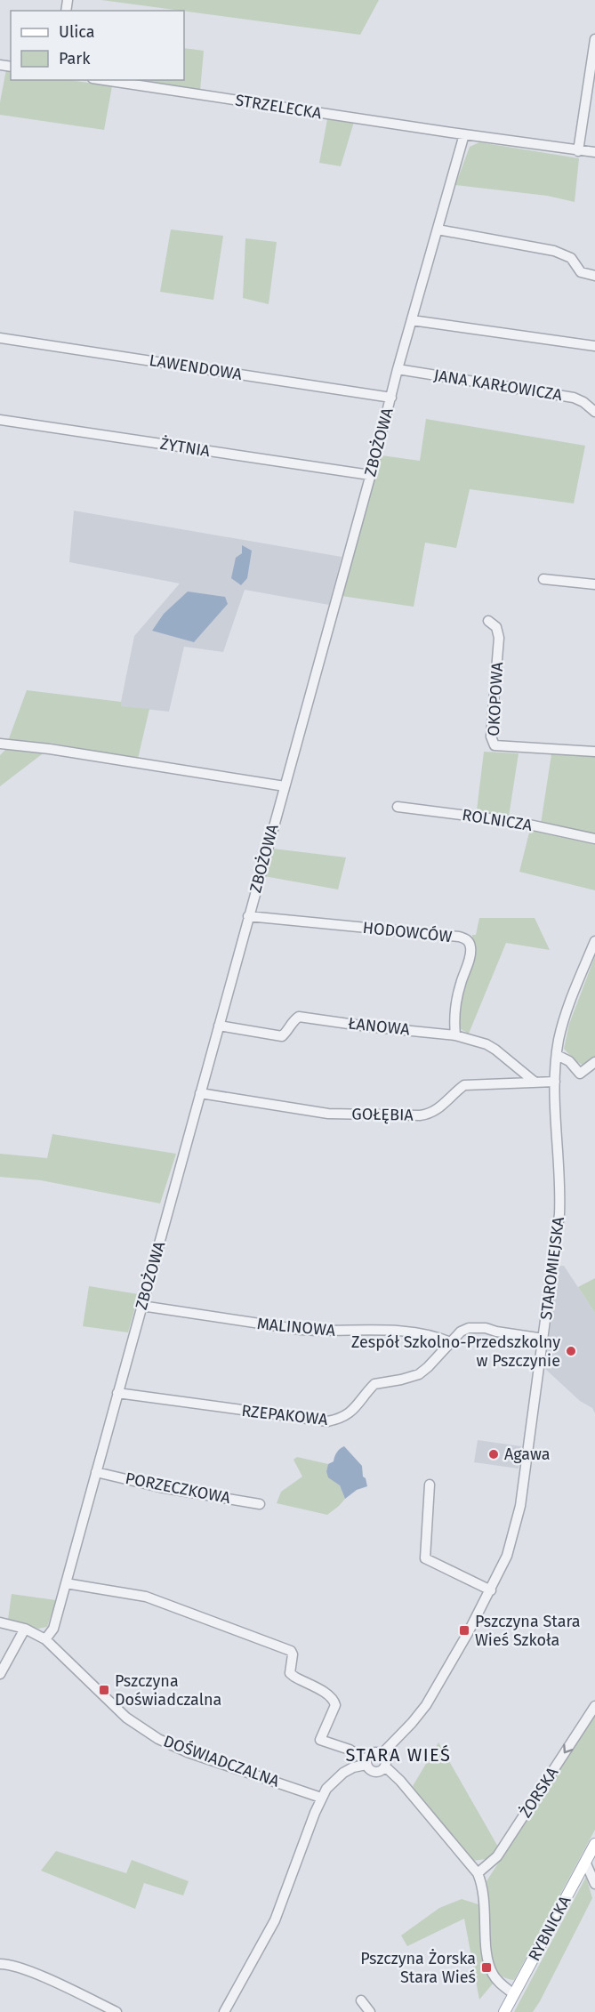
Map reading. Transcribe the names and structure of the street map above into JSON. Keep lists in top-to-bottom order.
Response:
{
  "streets": {
    "main road": ["RYBNICKA"],
    "street": [
      "STRZELECKA",
      "LAWENDOWA",
      "JANA KARŁOWICZA",
      "ZBOŻOWA",
      "ŻYTNIA",
      "OKOPOWA",
      "ROLNICZA",
      "HODOWCÓW",
      "ŁANOWA",
      "GOŁĘBIA",
      "STAROMIEJSKA",
      "MALINOWA",
      "RZEPAKOWA",
      "PORZECZKOWA",
      "DOŚWIADCZALNA",
      "ŻORSKA"
    ]
  },
  "crossings": [
    ["STRZELECKA", "ZBOŻOWA"],
    ["LAWENDOWA", "ZBOŻOWA"],
    ["JANA KARŁOWICZA", "ZBOŻOWA"],
    ["ZBOŻOWA", "ŻYTNIA"],
    ["ZBOŻOWA", "HODOWCÓW"],
    ["ZBOŻOWA", "ŁANOWA"],
    ["ZBOŻOWA", "GOŁĘBIA"],
    ["ZBOŻOWA", "MALINOWA"],
    ["ZBOŻOWA", "RZEPAKOWA"],
    ["ZBOŻOWA", "PORZECZKOWA"],
    ["ZBOŻOWA", "DOŚWIADCZALNA"],
    ["HODOWCÓW", "ŁANOWA"],
    ["ŁANOWA", "GOŁĘBIA"],
    ["GOŁĘBIA", "STAROMIEJSKA"],
    ["STAROMIEJSKA", "RZEPAKOWA"],
    ["MALINOWA", "RZEPAKOWA"]
  ],
  "one_way": ["ŻORSKA"],
  "districts": ["STARA WIEŚ"],
  "places": {
    "other": ["Zespół Szkolno-Przedszkolny w Pszczynie", "Agawa"],
    "transit": ["Pszczyna Stara Wieś Szkoła", "Pszczyna Doświadczalna", "Pszczyna Żorska Stara Wieś"]
  },
  "legend": ["Ulica", "Park"]
}
